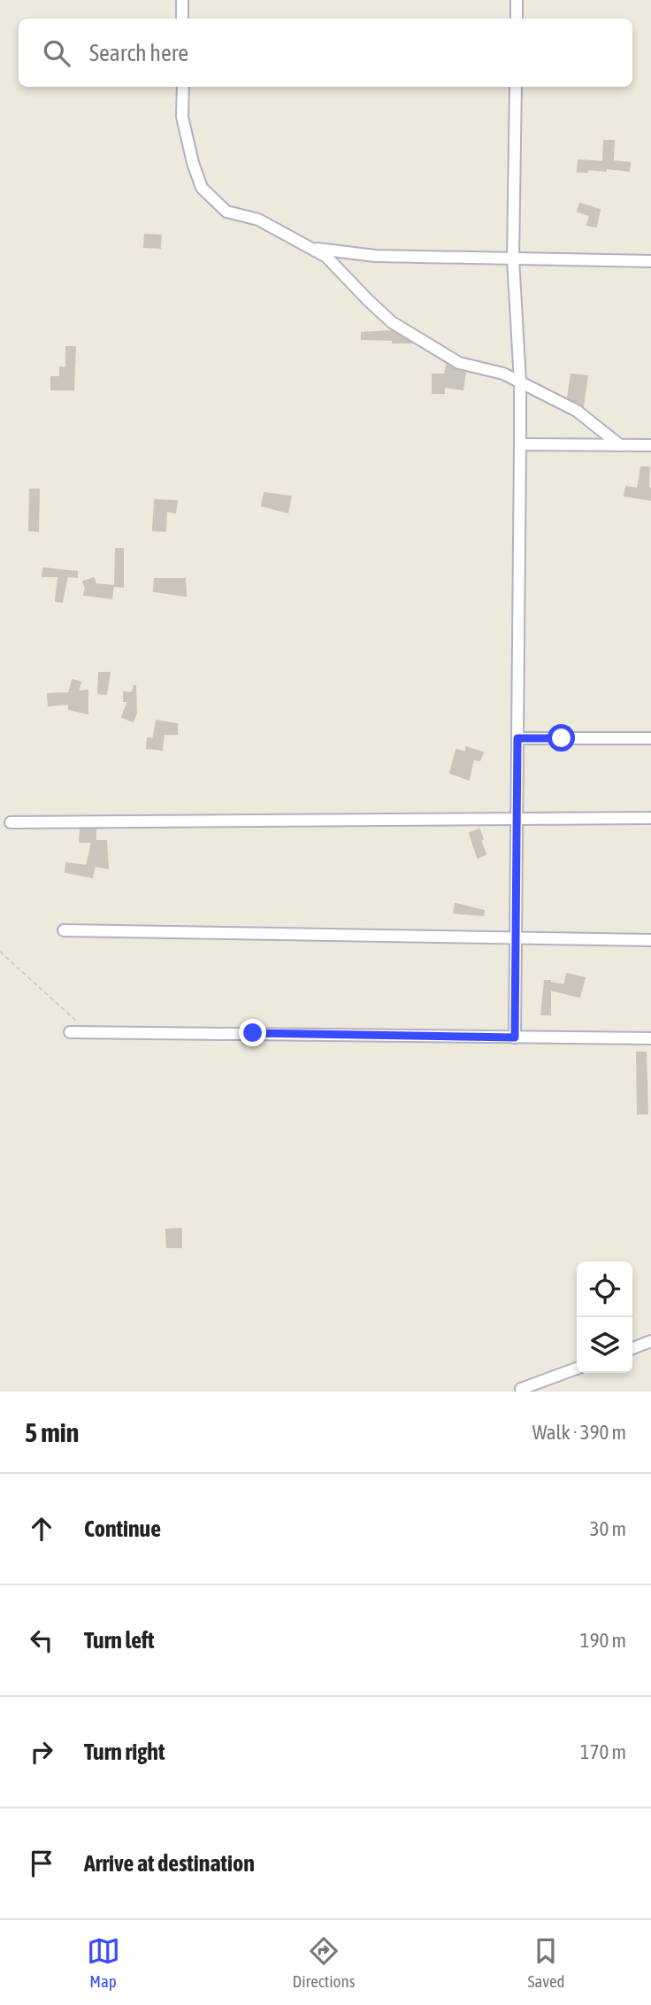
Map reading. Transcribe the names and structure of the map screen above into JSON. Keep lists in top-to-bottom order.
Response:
{
  "page": {
    "search": "Search here",
    "heading": ["5 min", "Walk · 390 m"],
    "list": [
      ["Continue", "30 m"],
      ["Turn left", "190 m"],
      ["Turn right", "170 m"],
      "Arrive at destination"
    ],
    "nav": ["Map", "Directions", "Saved"]
  }
}
